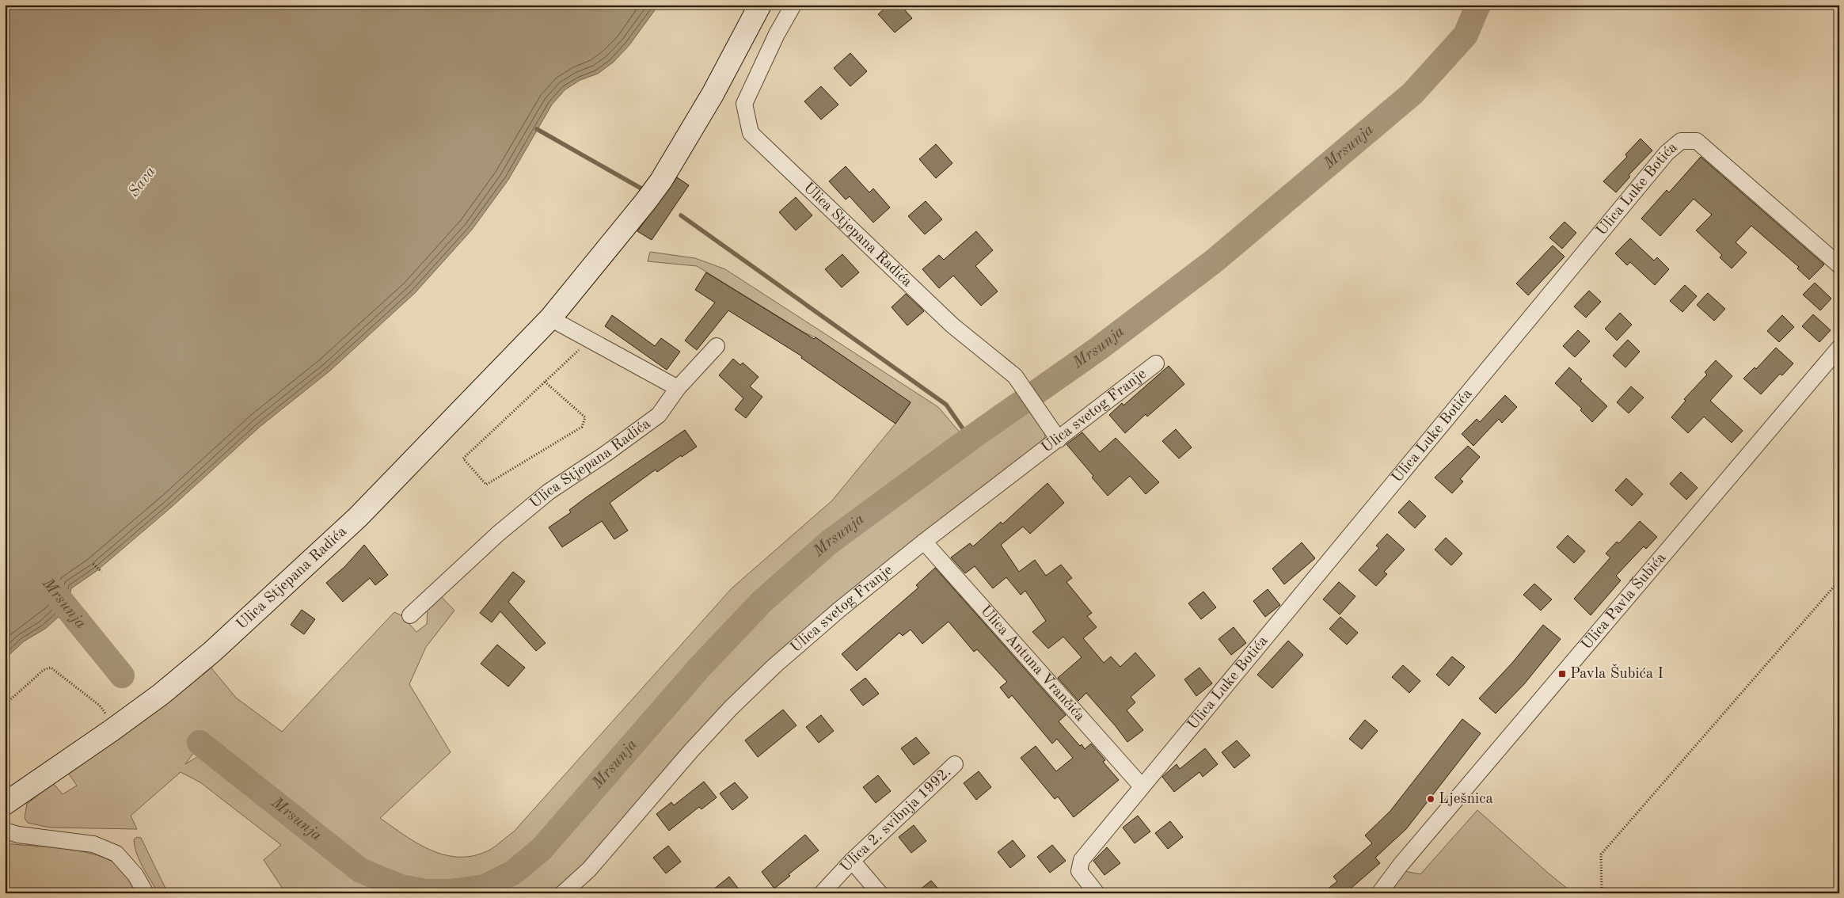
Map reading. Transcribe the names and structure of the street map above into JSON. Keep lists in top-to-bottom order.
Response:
{
  "streets": {
    "main road": ["Ulica Stjepana Radića"],
    "street": [
      "Ulica Luke Botića",
      "Ulica svetog Franje",
      "Ulica Pavla Šubića",
      "Ulica Antuna Vrančića",
      "Ulica 2. svibnja 1992."
    ]
  },
  "crossings": [
    ["Ulica Luke Botića", "Ulica Antuna Vrančića"],
    ["Ulica Stjepana Radića", "Ulica svetog Franje"],
    ["Ulica svetog Franje", "Ulica Antuna Vrančića"]
  ],
  "water": ["Mrsunja", "Sava"],
  "places": {
    "transit": ["Pavla Šubića I"],
    "other": ["Lješnica"]
  }
}
